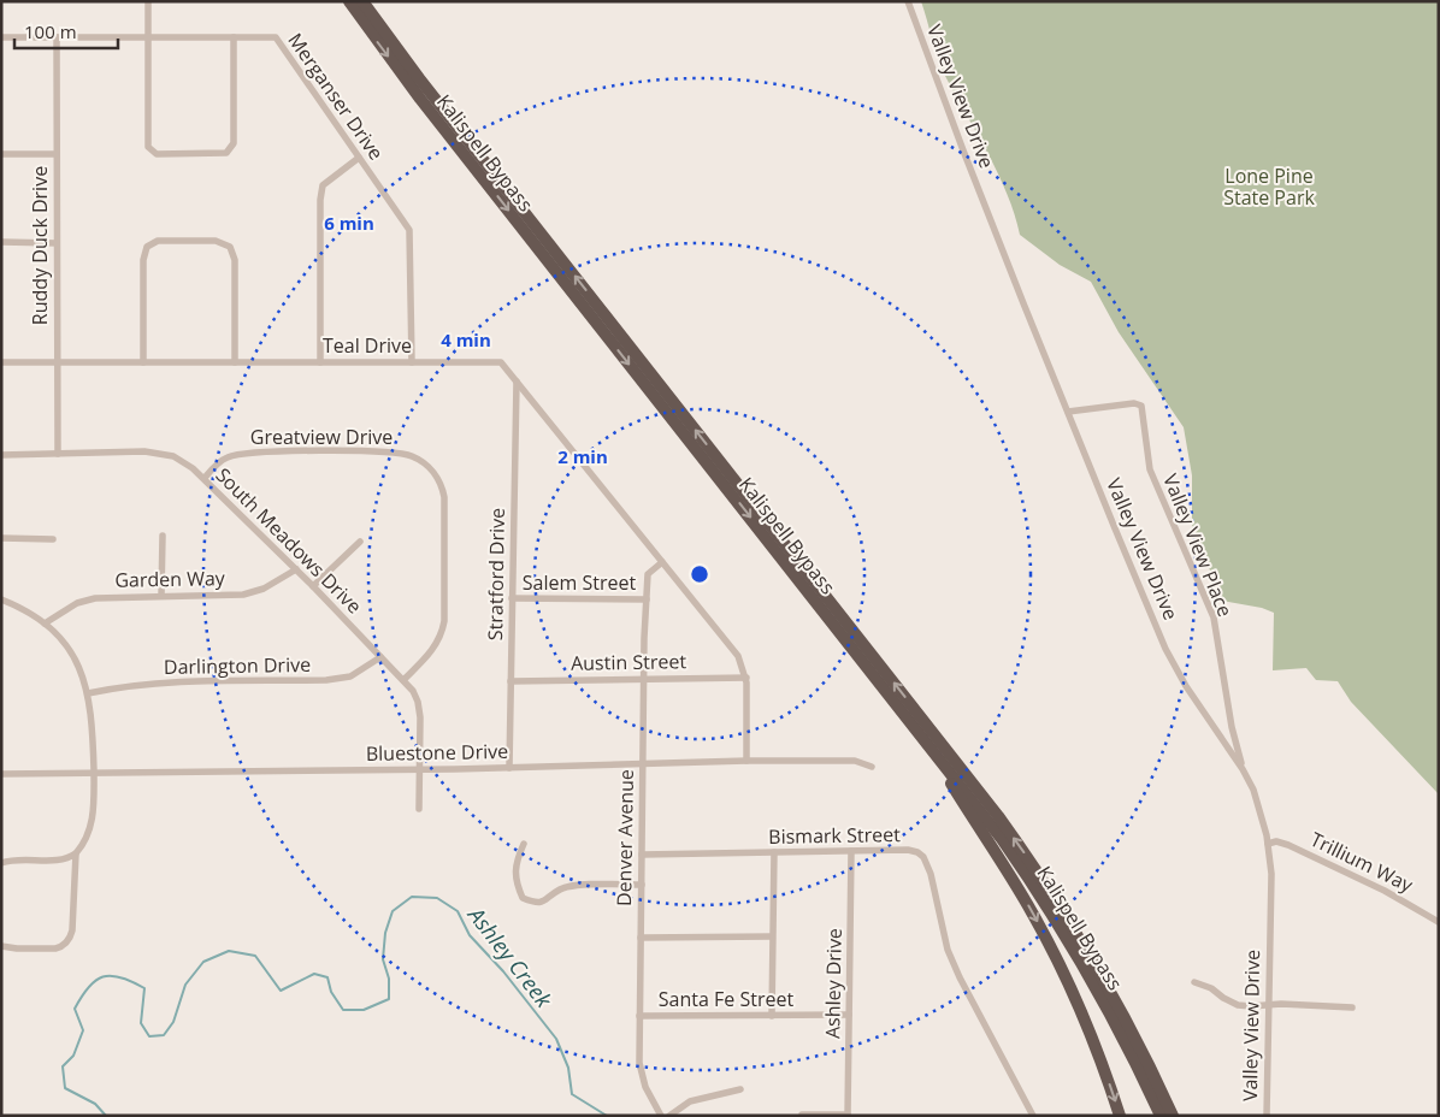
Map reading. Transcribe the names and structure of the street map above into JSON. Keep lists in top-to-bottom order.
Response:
{
  "streets": {
    "highway": ["Kalispell Bypass"],
    "street": [
      "Merganser Drive",
      "Valley View Drive",
      "Ruddy Duck Drive",
      "Teal Drive",
      "Greatview Drive",
      "South Meadows Drive",
      "Valley View Place",
      "Stratford Drive",
      "Garden Way",
      "Salem Street",
      "Austin Street",
      "Darlington Drive",
      "Bluestone Drive",
      "Bismark Street",
      "Denver Avenue",
      "Trillium Way",
      "Ashley Drive",
      "Santa Fe Street"
    ]
  },
  "crossings": [
    ["Merganser Drive", "Ruddy Duck Drive"],
    ["Merganser Drive", "Teal Drive"],
    ["Valley View Drive", "Valley View Place"],
    ["Valley View Drive", "Trillium Way"],
    ["Ruddy Duck Drive", "Teal Drive"],
    ["Ruddy Duck Drive", "South Meadows Drive"],
    ["Teal Drive", "Stratford Drive"],
    ["Teal Drive", "Austin Street"],
    ["Teal Drive", "Bluestone Drive"],
    ["Teal Drive", "Denver Avenue"],
    ["Greatview Drive", "South Meadows Drive"],
    ["South Meadows Drive", "Garden Way"],
    ["South Meadows Drive", "Darlington Drive"],
    ["South Meadows Drive", "Bluestone Drive"],
    ["Stratford Drive", "Salem Street"],
    ["Stratford Drive", "Austin Street"],
    ["Stratford Drive", "Bluestone Drive"],
    ["Salem Street", "Denver Avenue"],
    ["Austin Street", "Denver Avenue"],
    ["Bluestone Drive", "Denver Avenue"],
    ["Bismark Street", "Denver Avenue"],
    ["Bismark Street", "Ashley Drive"],
    ["Denver Avenue", "Santa Fe Street"],
    ["Ashley Drive", "Santa Fe Street"]
  ],
  "water": ["Ashley Creek"],
  "parks": ["Lone Pine State Park"],
  "scale_bar": "100 m",
  "rings": ["6 min", "4 min", "2 min"]
}
